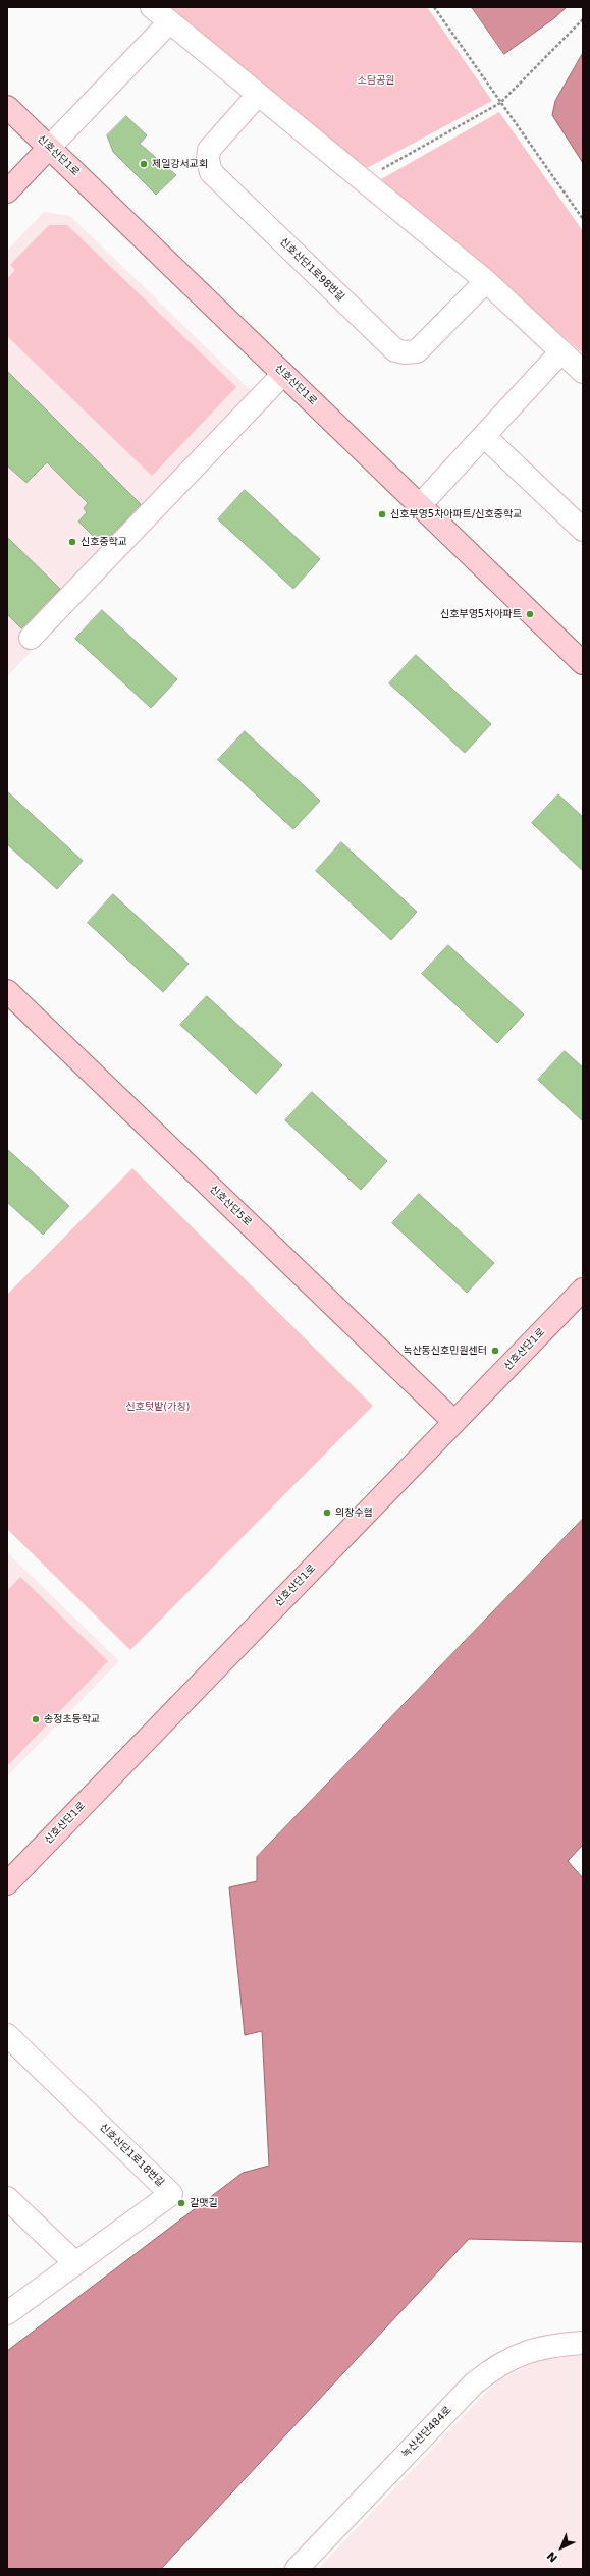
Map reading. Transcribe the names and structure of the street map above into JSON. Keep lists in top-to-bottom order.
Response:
{
  "streets": {
    "main road": ["신호산단1로", "신호산단5로"],
    "street": ["신호산단1로98번길", "신호산단1로18번길", "녹산산단484로"]
  },
  "crossings": [
    ["신호산단1로", "신호산단5로"]
  ],
  "parks": ["소담공원", "신호텃밭(가칭)"],
  "places": [
    "제일강서교회",
    "신호부영5차아파트/신호중학교",
    "신호중학교",
    "신호부영5차아파트",
    "녹산동신호민원센터",
    "의창수협",
    "송정초등학교",
    "갈맷길"
  ],
  "north": "bottom left"
}
